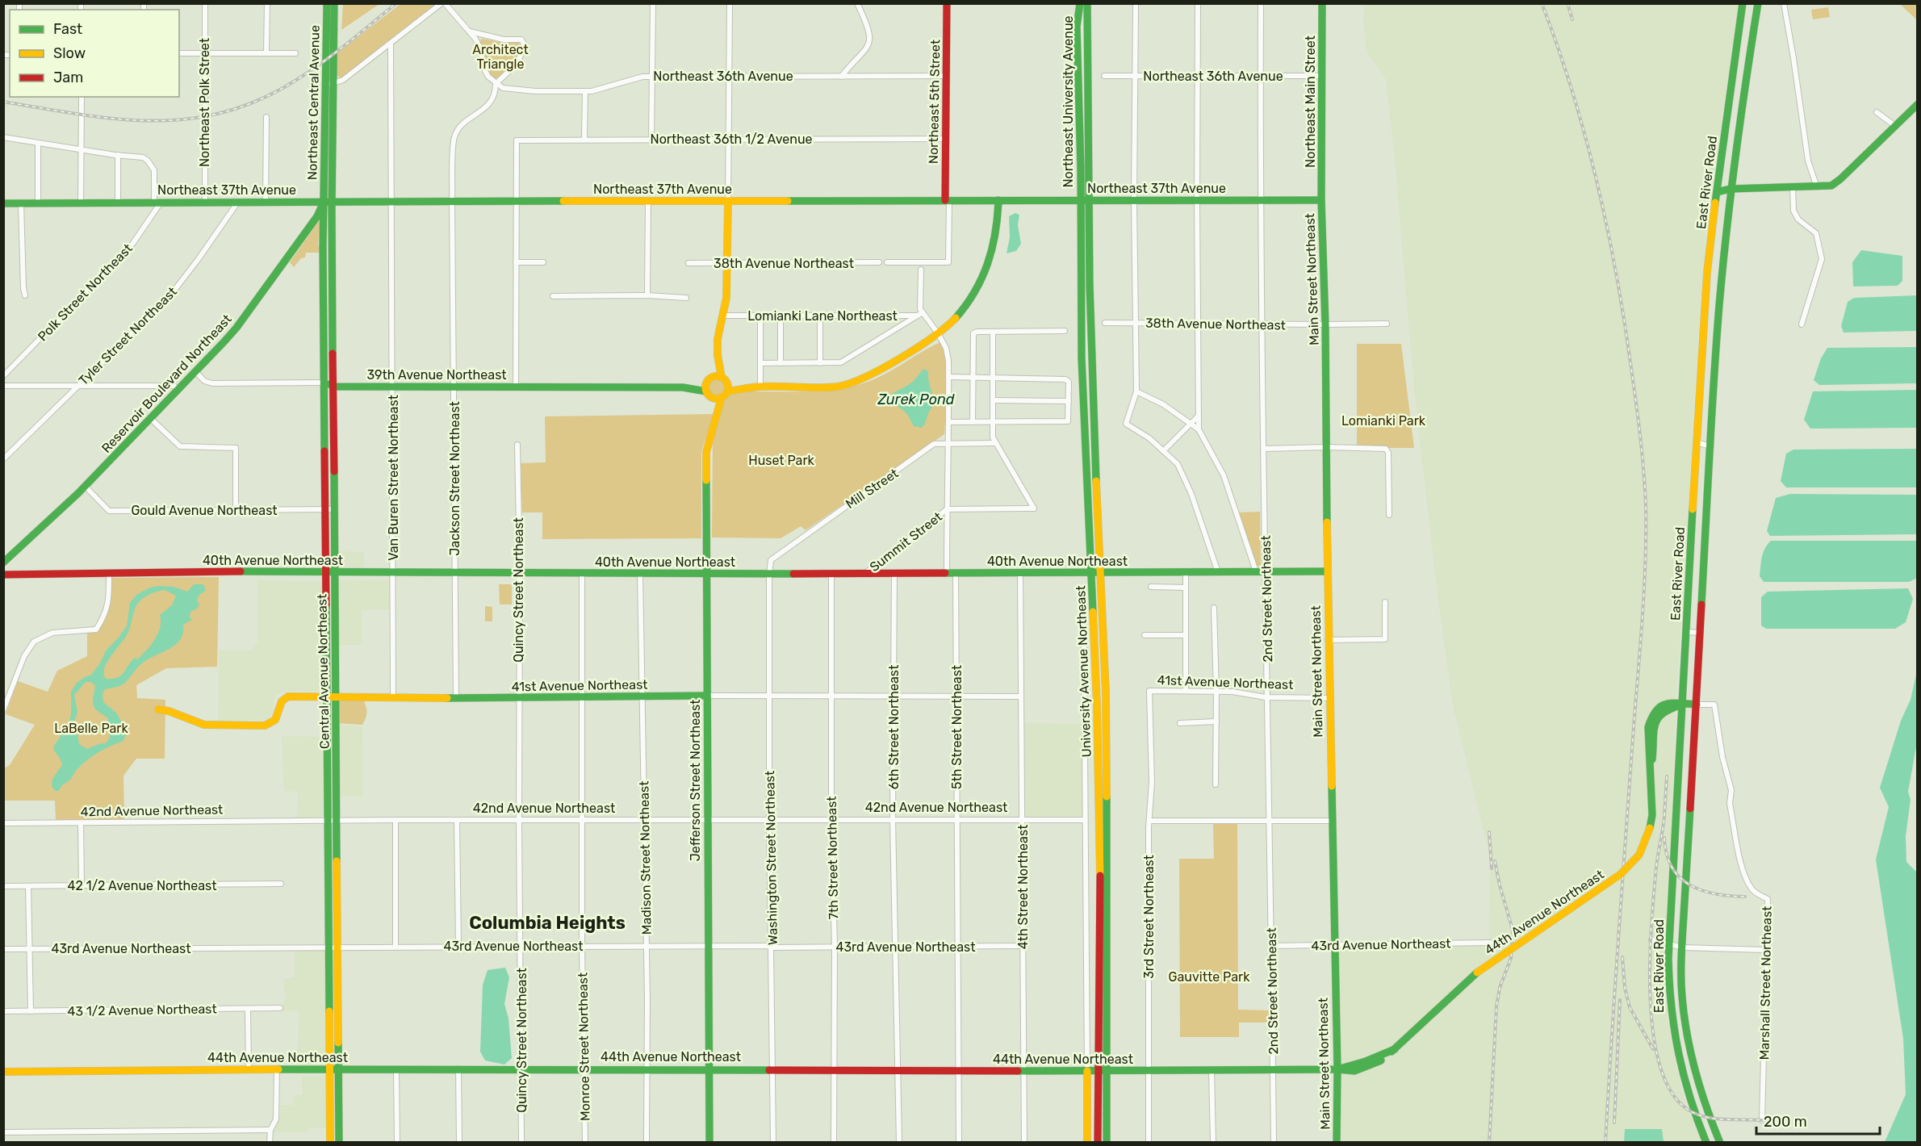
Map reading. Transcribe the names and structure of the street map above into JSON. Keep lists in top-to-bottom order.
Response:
{
  "streets": {
    "street": [
      "Northeast 36th Avenue",
      "Northeast 5th Street",
      "Northeast University Avenue",
      "Northeast Main Street",
      "Northeast Polk Street",
      "Northeast Central Avenue",
      "Northeast 36th 1/2 Avenue",
      "East River Road",
      "Northeast 37th Avenue",
      "38th Avenue Northeast",
      "Main Street Northeast",
      "Polk Street Northeast",
      "Lomianki Lane Northeast",
      "Tyler Street Northeast",
      "39th Avenue Northeast",
      "Reservoir Boulevard Northeast",
      "Van Buren Street Northeast",
      "Jackson Street Northeast",
      "Mill Street",
      "Gould Avenue Northeast",
      "Summit Street",
      "40th Avenue Northeast",
      "Quincy Street Northeast",
      "2nd Street Northeast",
      "Central Avenue Northeast",
      "University Avenue Northeast",
      "41st Avenue Northeast",
      "6th Street Northeast",
      "5th Street Northeast",
      "Jefferson Street Northeast",
      "42nd Avenue Northeast",
      "Madison Street Northeast",
      "Washington Street Northeast",
      "7th Street Northeast",
      "42 1/2 Avenue Northeast",
      "4th Street Northeast",
      "44th Avenue Northeast",
      "3rd Street Northeast",
      "43rd Avenue Northeast",
      "Marshall Street Northeast",
      "43 1/2 Avenue Northeast",
      "Monroe Street Northeast"
    ]
  },
  "crossings": [
    ["Northeast 36th Avenue", "Northeast 5th Street"],
    ["Northeast 36th Avenue", "Northeast Main Street"],
    ["Northeast 36th Avenue", "Jackson Street Northeast"],
    ["Northeast 36th Avenue", "2nd Street Northeast"],
    ["Northeast 5th Street", "Northeast 36th 1/2 Avenue"],
    ["Northeast 5th Street", "Northeast 37th Avenue"],
    ["Northeast University Avenue", "Northeast 37th Avenue"],
    ["Northeast University Avenue", "University Avenue Northeast"],
    ["Northeast Main Street", "Northeast 37th Avenue"],
    ["Northeast Main Street", "Main Street Northeast"],
    ["Northeast Polk Street", "Northeast 37th Avenue"],
    ["Northeast Central Avenue", "Northeast 37th Avenue"],
    ["Northeast Central Avenue", "Reservoir Boulevard Northeast"],
    ["Northeast Central Avenue", "Central Avenue Northeast"],
    ["Northeast 36th 1/2 Avenue", "Northeast 37th Avenue"],
    ["East River Road", "44th Avenue Northeast"],
    ["East River Road", "Marshall Street Northeast"],
    ["Northeast 37th Avenue", "Main Street Northeast"],
    ["Northeast 37th Avenue", "Polk Street Northeast"],
    ["Northeast 37th Avenue", "Tyler Street Northeast"],
    ["Northeast 37th Avenue", "Reservoir Boulevard Northeast"],
    ["Northeast 37th Avenue", "Van Buren Street Northeast"],
    ["Northeast 37th Avenue", "Jackson Street Northeast"],
    ["Northeast 37th Avenue", "2nd Street Northeast"],
    ["Northeast 37th Avenue", "Central Avenue Northeast"],
    ["Northeast 37th Avenue", "University Avenue Northeast"],
    ["38th Avenue Northeast", "Main Street Northeast"],
    ["38th Avenue Northeast", "2nd Street Northeast"],
    ["Main Street Northeast", "40th Avenue Northeast"],
    ["Main Street Northeast", "41st Avenue Northeast"],
    ["Main Street Northeast", "44th Avenue Northeast"],
    ["Main Street Northeast", "43rd Avenue Northeast"],
    ["39th Avenue Northeast", "Reservoir Boulevard Northeast"],
    ["39th Avenue Northeast", "Van Buren Street Northeast"],
    ["39th Avenue Northeast", "Jackson Street Northeast"],
    ["39th Avenue Northeast", "Central Avenue Northeast"],
    ["39th Avenue Northeast", "Jefferson Street Northeast"],
    ["Reservoir Boulevard Northeast", "Gould Avenue Northeast"],
    ["Reservoir Boulevard Northeast", "Central Avenue Northeast"],
    ["Van Buren Street Northeast", "40th Avenue Northeast"],
    ["Van Buren Street Northeast", "41st Avenue Northeast"],
    ["Jackson Street Northeast", "40th Avenue Northeast"],
    ["Jackson Street Northeast", "41st Avenue Northeast"],
    ["Mill Street", "Summit Street"],
    ["Mill Street", "40th Avenue Northeast"],
    ["Mill Street", "Washington Street Northeast"],
    ["Gould Avenue Northeast", "Central Avenue Northeast"],
    ["Summit Street", "40th Avenue Northeast"],
    ["40th Avenue Northeast", "Quincy Street Northeast"],
    ["40th Avenue Northeast", "2nd Street Northeast"],
    ["40th Avenue Northeast", "Central Avenue Northeast"],
    ["40th Avenue Northeast", "University Avenue Northeast"],
    ["40th Avenue Northeast", "6th Street Northeast"],
    ["40th Avenue Northeast", "5th Street Northeast"],
    ["40th Avenue Northeast", "Jefferson Street Northeast"],
    ["40th Avenue Northeast", "Madison Street Northeast"],
    ["40th Avenue Northeast", "Washington Street Northeast"],
    ["40th Avenue Northeast", "7th Street Northeast"],
    ["40th Avenue Northeast", "4th Street Northeast"],
    ["40th Avenue Northeast", "Monroe Street Northeast"],
    ["Quincy Street Northeast", "41st Avenue Northeast"],
    ["Quincy Street Northeast", "42nd Avenue Northeast"],
    ["Quincy Street Northeast", "44th Avenue Northeast"],
    ["Quincy Street Northeast", "43rd Avenue Northeast"],
    ["2nd Street Northeast", "41st Avenue Northeast"],
    ["2nd Street Northeast", "44th Avenue Northeast"],
    ["2nd Street Northeast", "43rd Avenue Northeast"],
    ["Central Avenue Northeast", "41st Avenue Northeast"],
    ["Central Avenue Northeast", "42nd Avenue Northeast"],
    ["Central Avenue Northeast", "44th Avenue Northeast"],
    ["Central Avenue Northeast", "43rd Avenue Northeast"],
    ["University Avenue Northeast", "42nd Avenue Northeast"],
    ["University Avenue Northeast", "44th Avenue Northeast"],
    ["41st Avenue Northeast", "6th Street Northeast"],
    ["41st Avenue Northeast", "5th Street Northeast"],
    ["41st Avenue Northeast", "Jefferson Street Northeast"],
    ["41st Avenue Northeast", "Madison Street Northeast"],
    ["41st Avenue Northeast", "Washington Street Northeast"],
    ["41st Avenue Northeast", "7th Street Northeast"],
    ["41st Avenue Northeast", "4th Street Northeast"],
    ["41st Avenue Northeast", "3rd Street Northeast"],
    ["41st Avenue Northeast", "Monroe Street Northeast"],
    ["6th Street Northeast", "42nd Avenue Northeast"],
    ["6th Street Northeast", "44th Avenue Northeast"],
    ["6th Street Northeast", "43rd Avenue Northeast"],
    ["5th Street Northeast", "42nd Avenue Northeast"],
    ["5th Street Northeast", "44th Avenue Northeast"],
    ["5th Street Northeast", "43rd Avenue Northeast"],
    ["Jefferson Street Northeast", "42nd Avenue Northeast"],
    ["Jefferson Street Northeast", "44th Avenue Northeast"],
    ["Jefferson Street Northeast", "43rd Avenue Northeast"],
    ["42nd Avenue Northeast", "Madison Street Northeast"],
    ["42nd Avenue Northeast", "Washington Street Northeast"],
    ["42nd Avenue Northeast", "7th Street Northeast"],
    ["42nd Avenue Northeast", "4th Street Northeast"],
    ["42nd Avenue Northeast", "Monroe Street Northeast"],
    ["Madison Street Northeast", "44th Avenue Northeast"],
    ["Madison Street Northeast", "43rd Avenue Northeast"],
    ["Washington Street Northeast", "44th Avenue Northeast"],
    ["Washington Street Northeast", "43rd Avenue Northeast"],
    ["7th Street Northeast", "44th Avenue Northeast"],
    ["7th Street Northeast", "43rd Avenue Northeast"],
    ["4th Street Northeast", "44th Avenue Northeast"],
    ["4th Street Northeast", "43rd Avenue Northeast"],
    ["44th Avenue Northeast", "3rd Street Northeast"],
    ["44th Avenue Northeast", "Monroe Street Northeast"],
    ["43rd Avenue Northeast", "Monroe Street Northeast"]
  ],
  "districts": ["Columbia Heights"],
  "water": ["Zurek Pond"],
  "parks": [
    "Architect Triangle",
    "Lomianki Park",
    "Huset Park",
    "LaBelle Park",
    "Gauvitte Park"
  ],
  "legend": ["Fast", "Slow", "Jam"],
  "scale_bar": "200 m"
}
